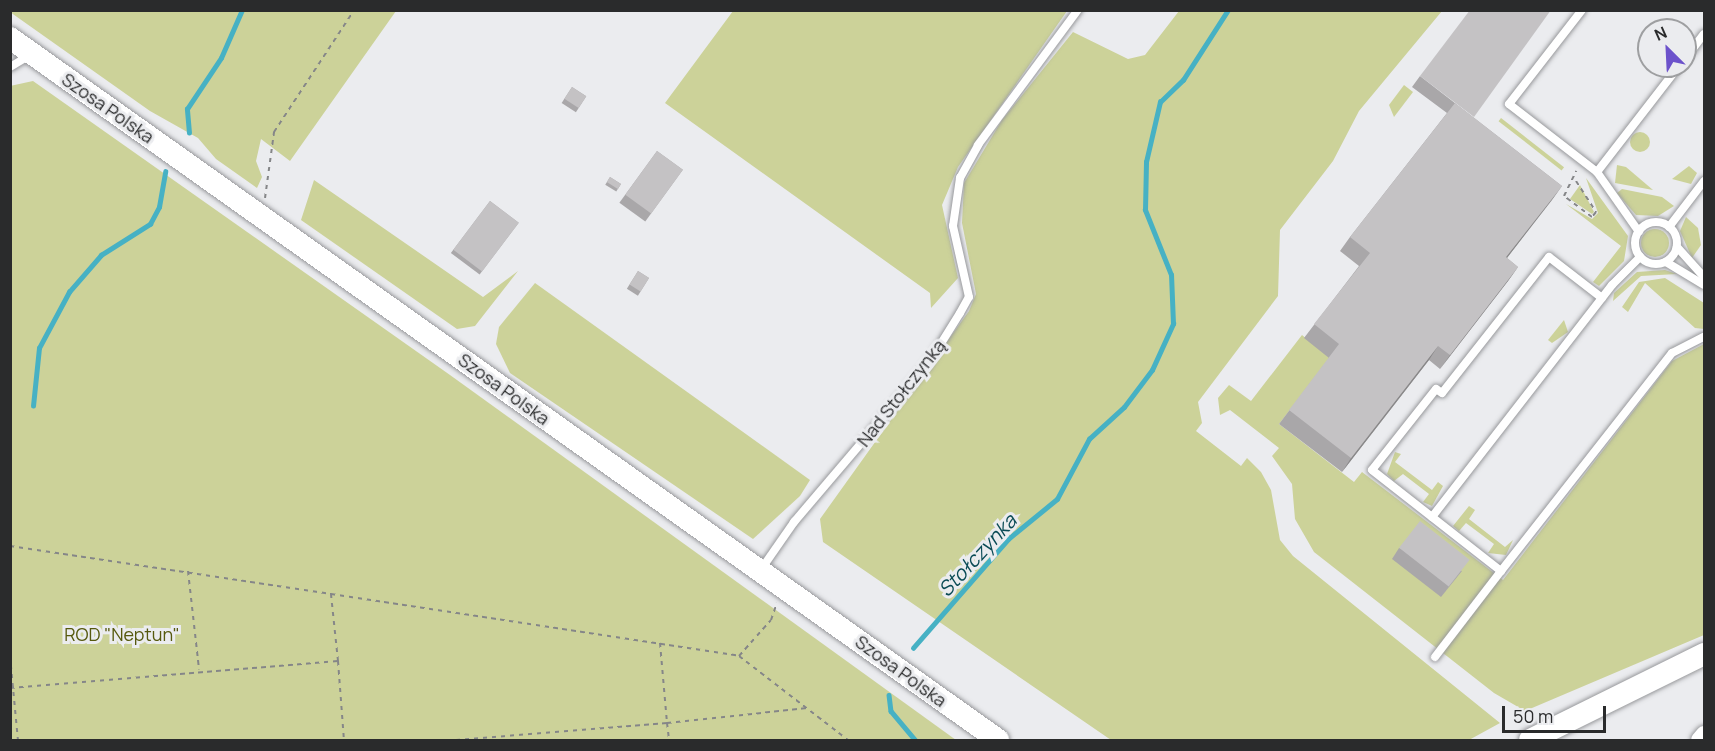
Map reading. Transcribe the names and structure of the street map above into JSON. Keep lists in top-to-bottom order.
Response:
{
  "streets": {
    "street": ["Szosa Polska"],
    "lane": ["Nad Stołczynką"]
  },
  "crossings": [
    ["Szosa Polska", "Nad Stołczynką"]
  ],
  "water": ["Stołczynka"],
  "parks": ["ROD \"Neptun\""],
  "scale_bar": "50 m",
  "north": "top left"
}
